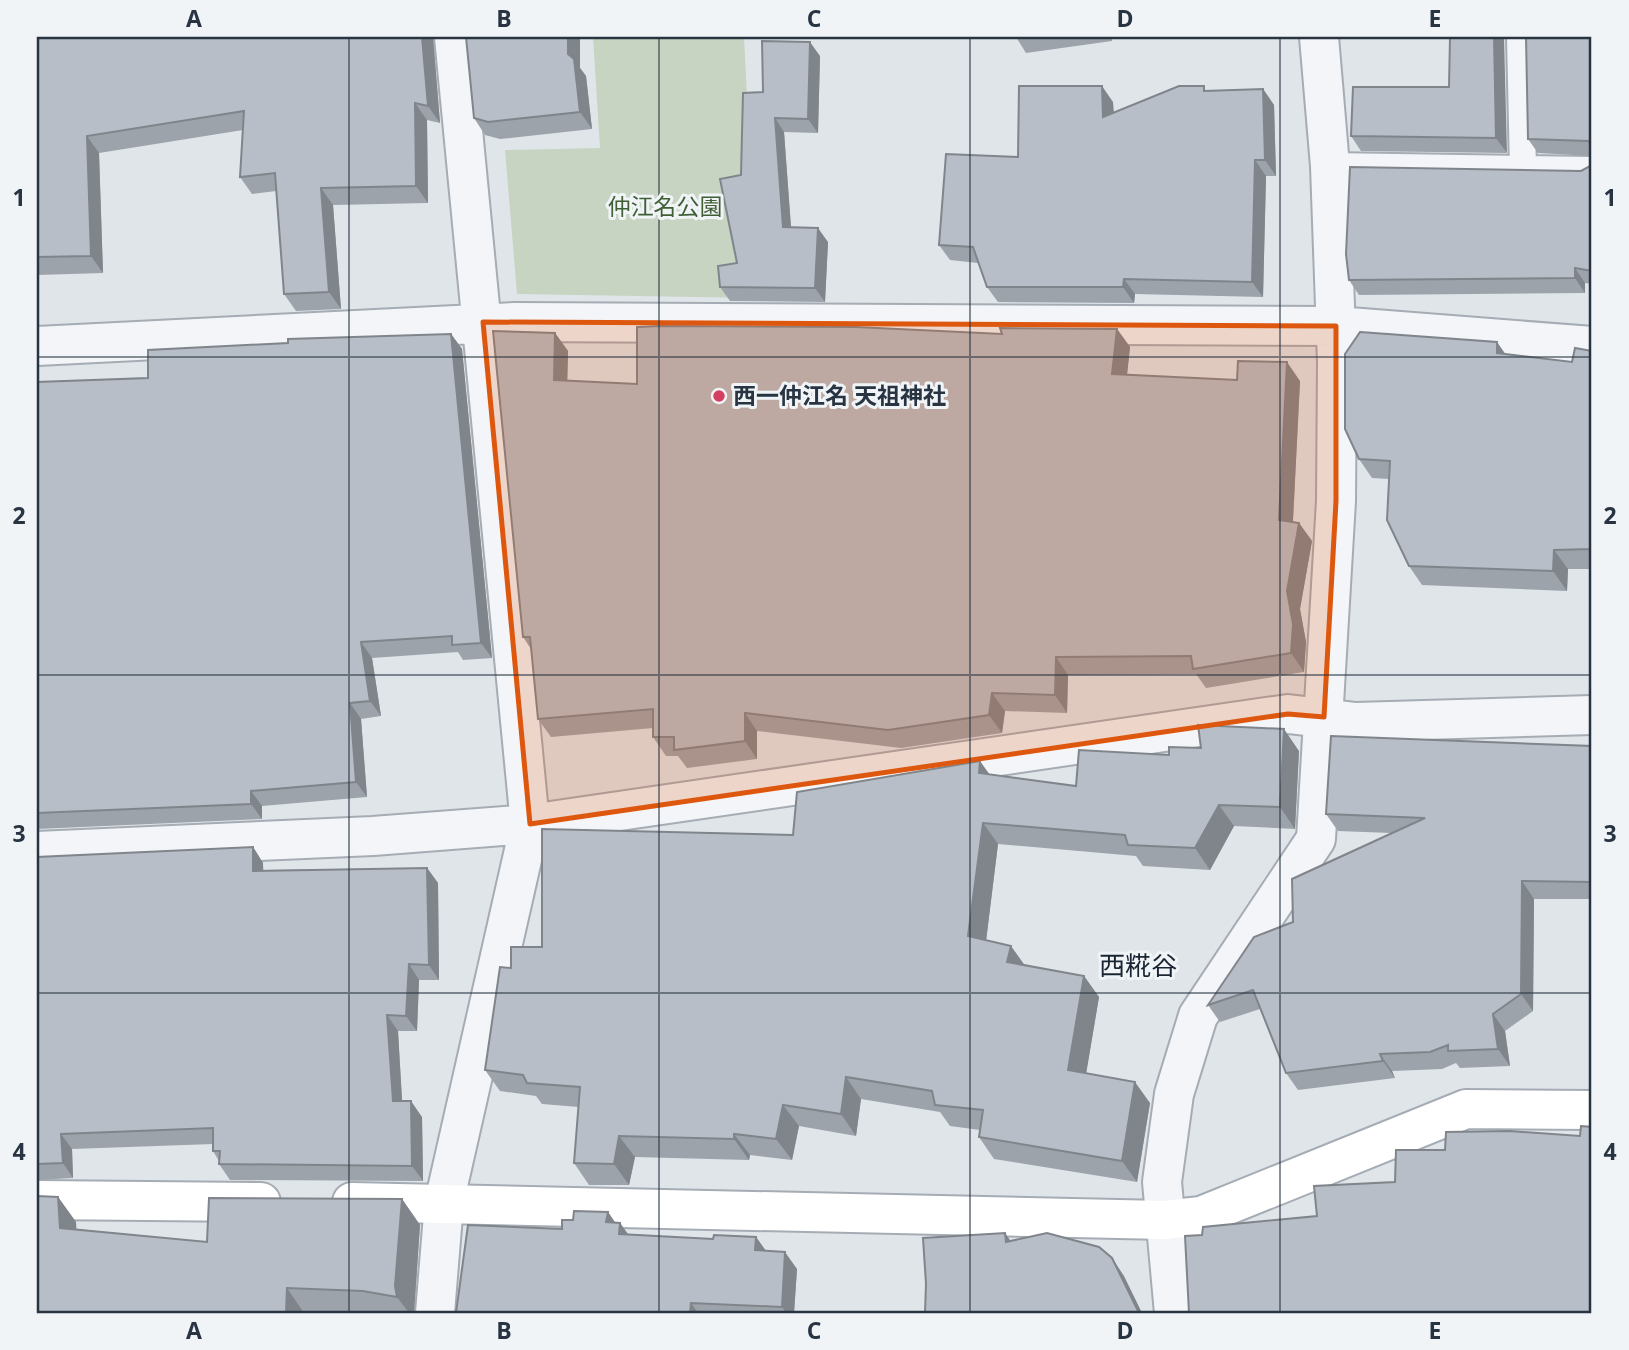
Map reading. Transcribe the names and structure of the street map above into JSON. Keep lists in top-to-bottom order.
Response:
{
  "districts": ["西糀谷"],
  "parks": ["仲江名公園"],
  "places": ["西一仲江名 天祖神社"],
  "grid": {
    "columns": [
      "A",
      "B",
      "C",
      "D",
      "E"
    ],
    "rows": [
      "1",
      "2",
      "3",
      "4"
    ]
  }
}
